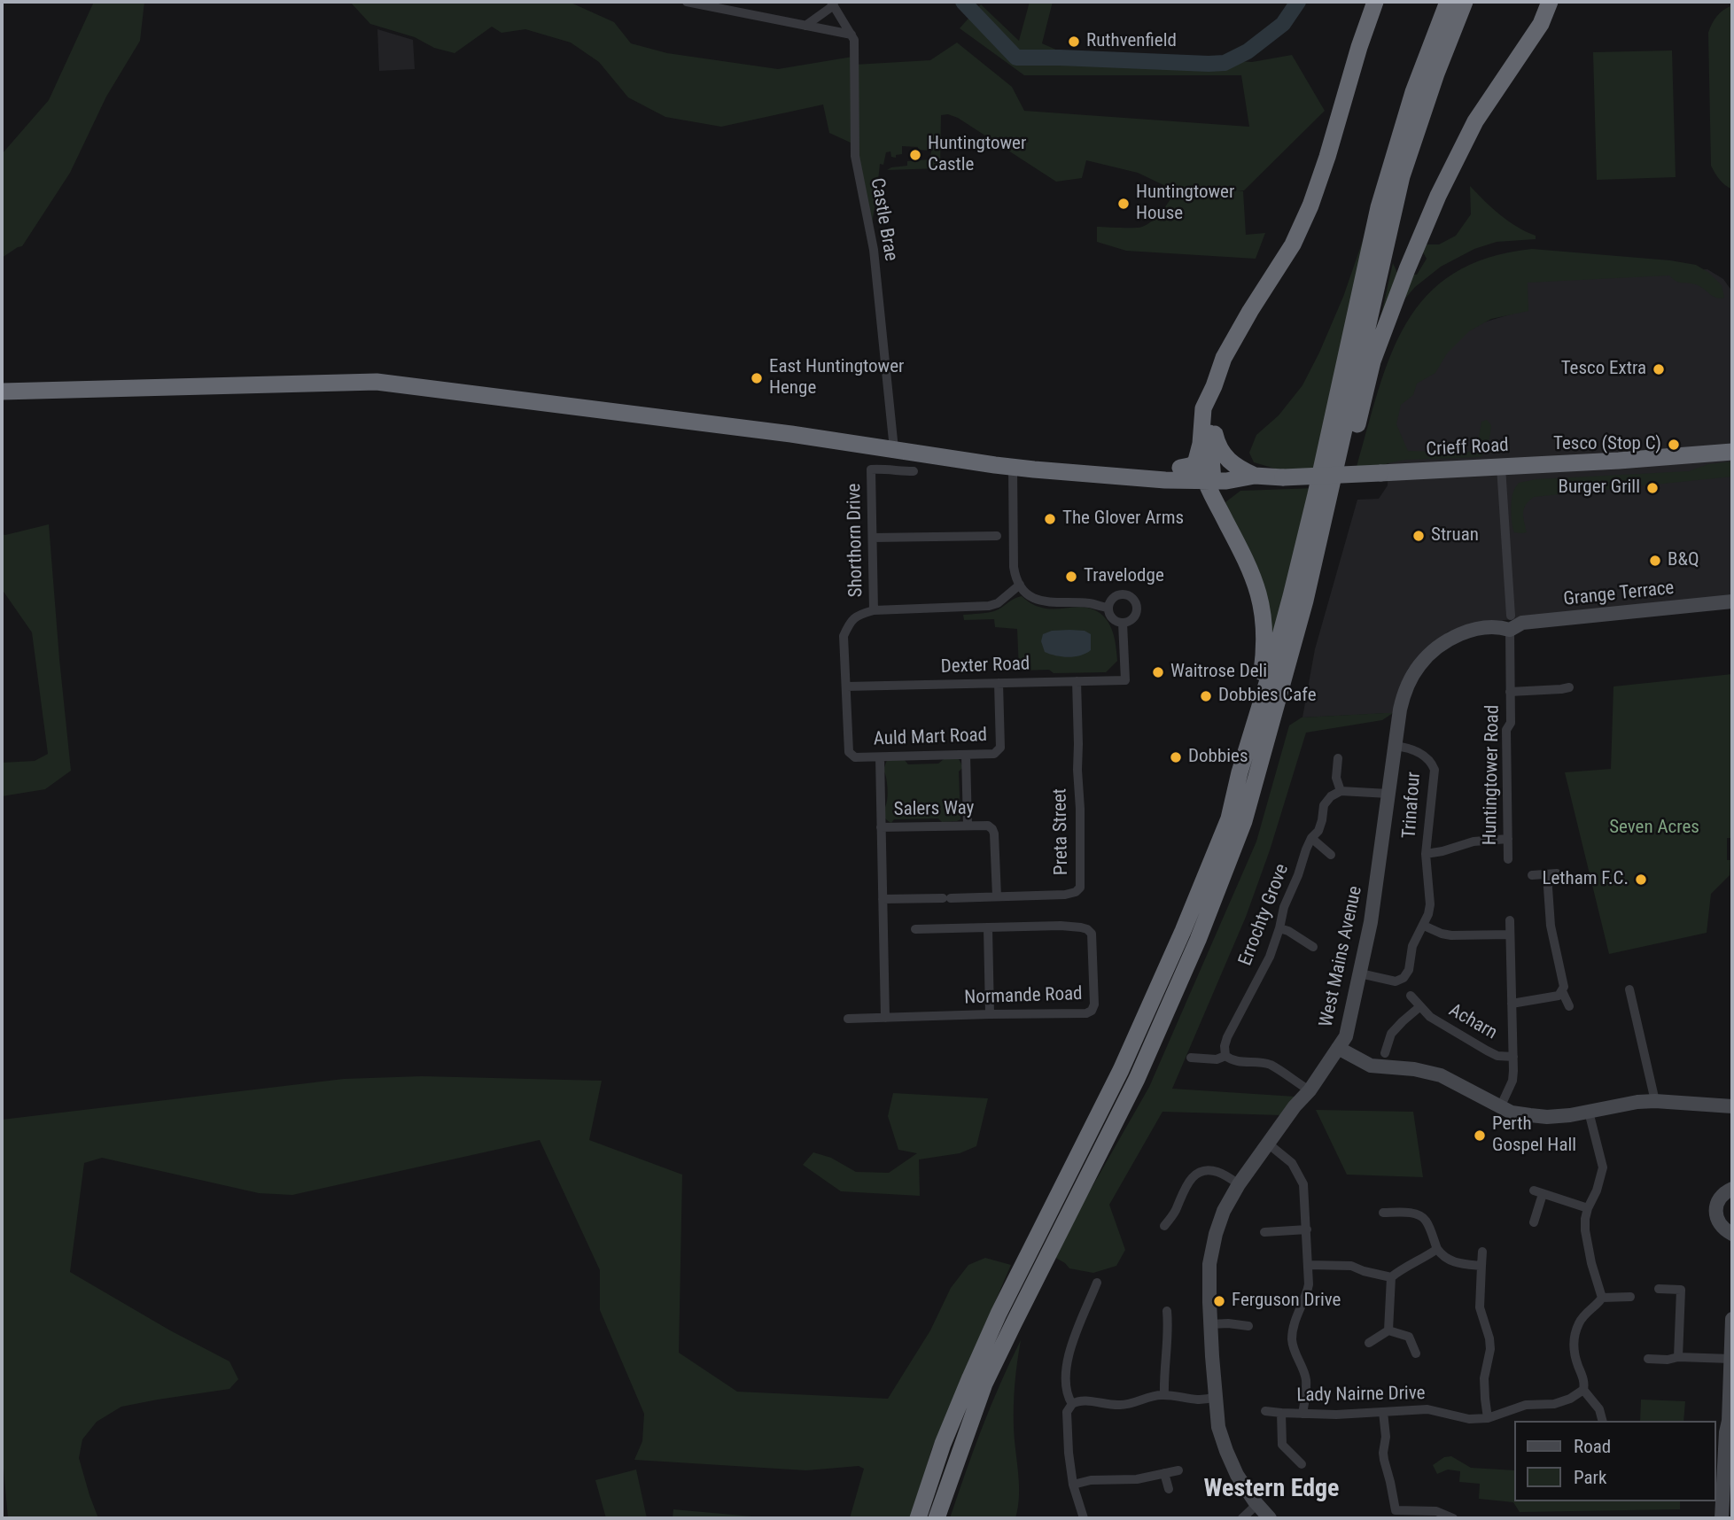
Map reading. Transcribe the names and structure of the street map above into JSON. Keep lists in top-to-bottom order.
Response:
{
  "streets": {
    "highway": ["Crieff Road"],
    "street": [
      "Castle Brae",
      "Shorthorn Drive",
      "Grange Terrace",
      "Dexter Road",
      "Auld Mart Road",
      "Huntingtower Road",
      "Trinafour",
      "Salers Way",
      "Preta Street",
      "Errochty Grove",
      "West Mains Avenue",
      "Normande Road",
      "Acharn",
      "Lady Nairne Drive"
    ]
  },
  "crossings": [
    ["Crieff Road", "Huntingtower Road"],
    ["Shorthorn Drive", "Auld Mart Road"],
    ["Grange Terrace", "Huntingtower Road"],
    ["Grange Terrace", "West Mains Avenue"],
    ["Dexter Road", "Auld Mart Road"],
    ["Dexter Road", "Preta Street"],
    ["Huntingtower Road", "Trinafour"],
    ["Huntingtower Road", "West Mains Avenue"],
    ["Trinafour", "West Mains Avenue"],
    ["Salers Way", "Preta Street"]
  ],
  "districts": ["Western Edge"],
  "parks": ["Seven Acres"],
  "places": [
    "Ruthvenfield",
    "Huntingtower Castle",
    "Huntingtower House",
    "Tesco Extra",
    "East Huntingtower Henge",
    "Tesco (Stop C)",
    "Burger Grill",
    "The Glover Arms",
    "Struan",
    "B&Q",
    "Travelodge",
    "Waitrose Deli",
    "Dobbies Cafe",
    "Dobbies",
    "Letham F.C.",
    "Perth Gospel Hall",
    "Ferguson Drive"
  ],
  "legend": ["Road", "Park"]
}
